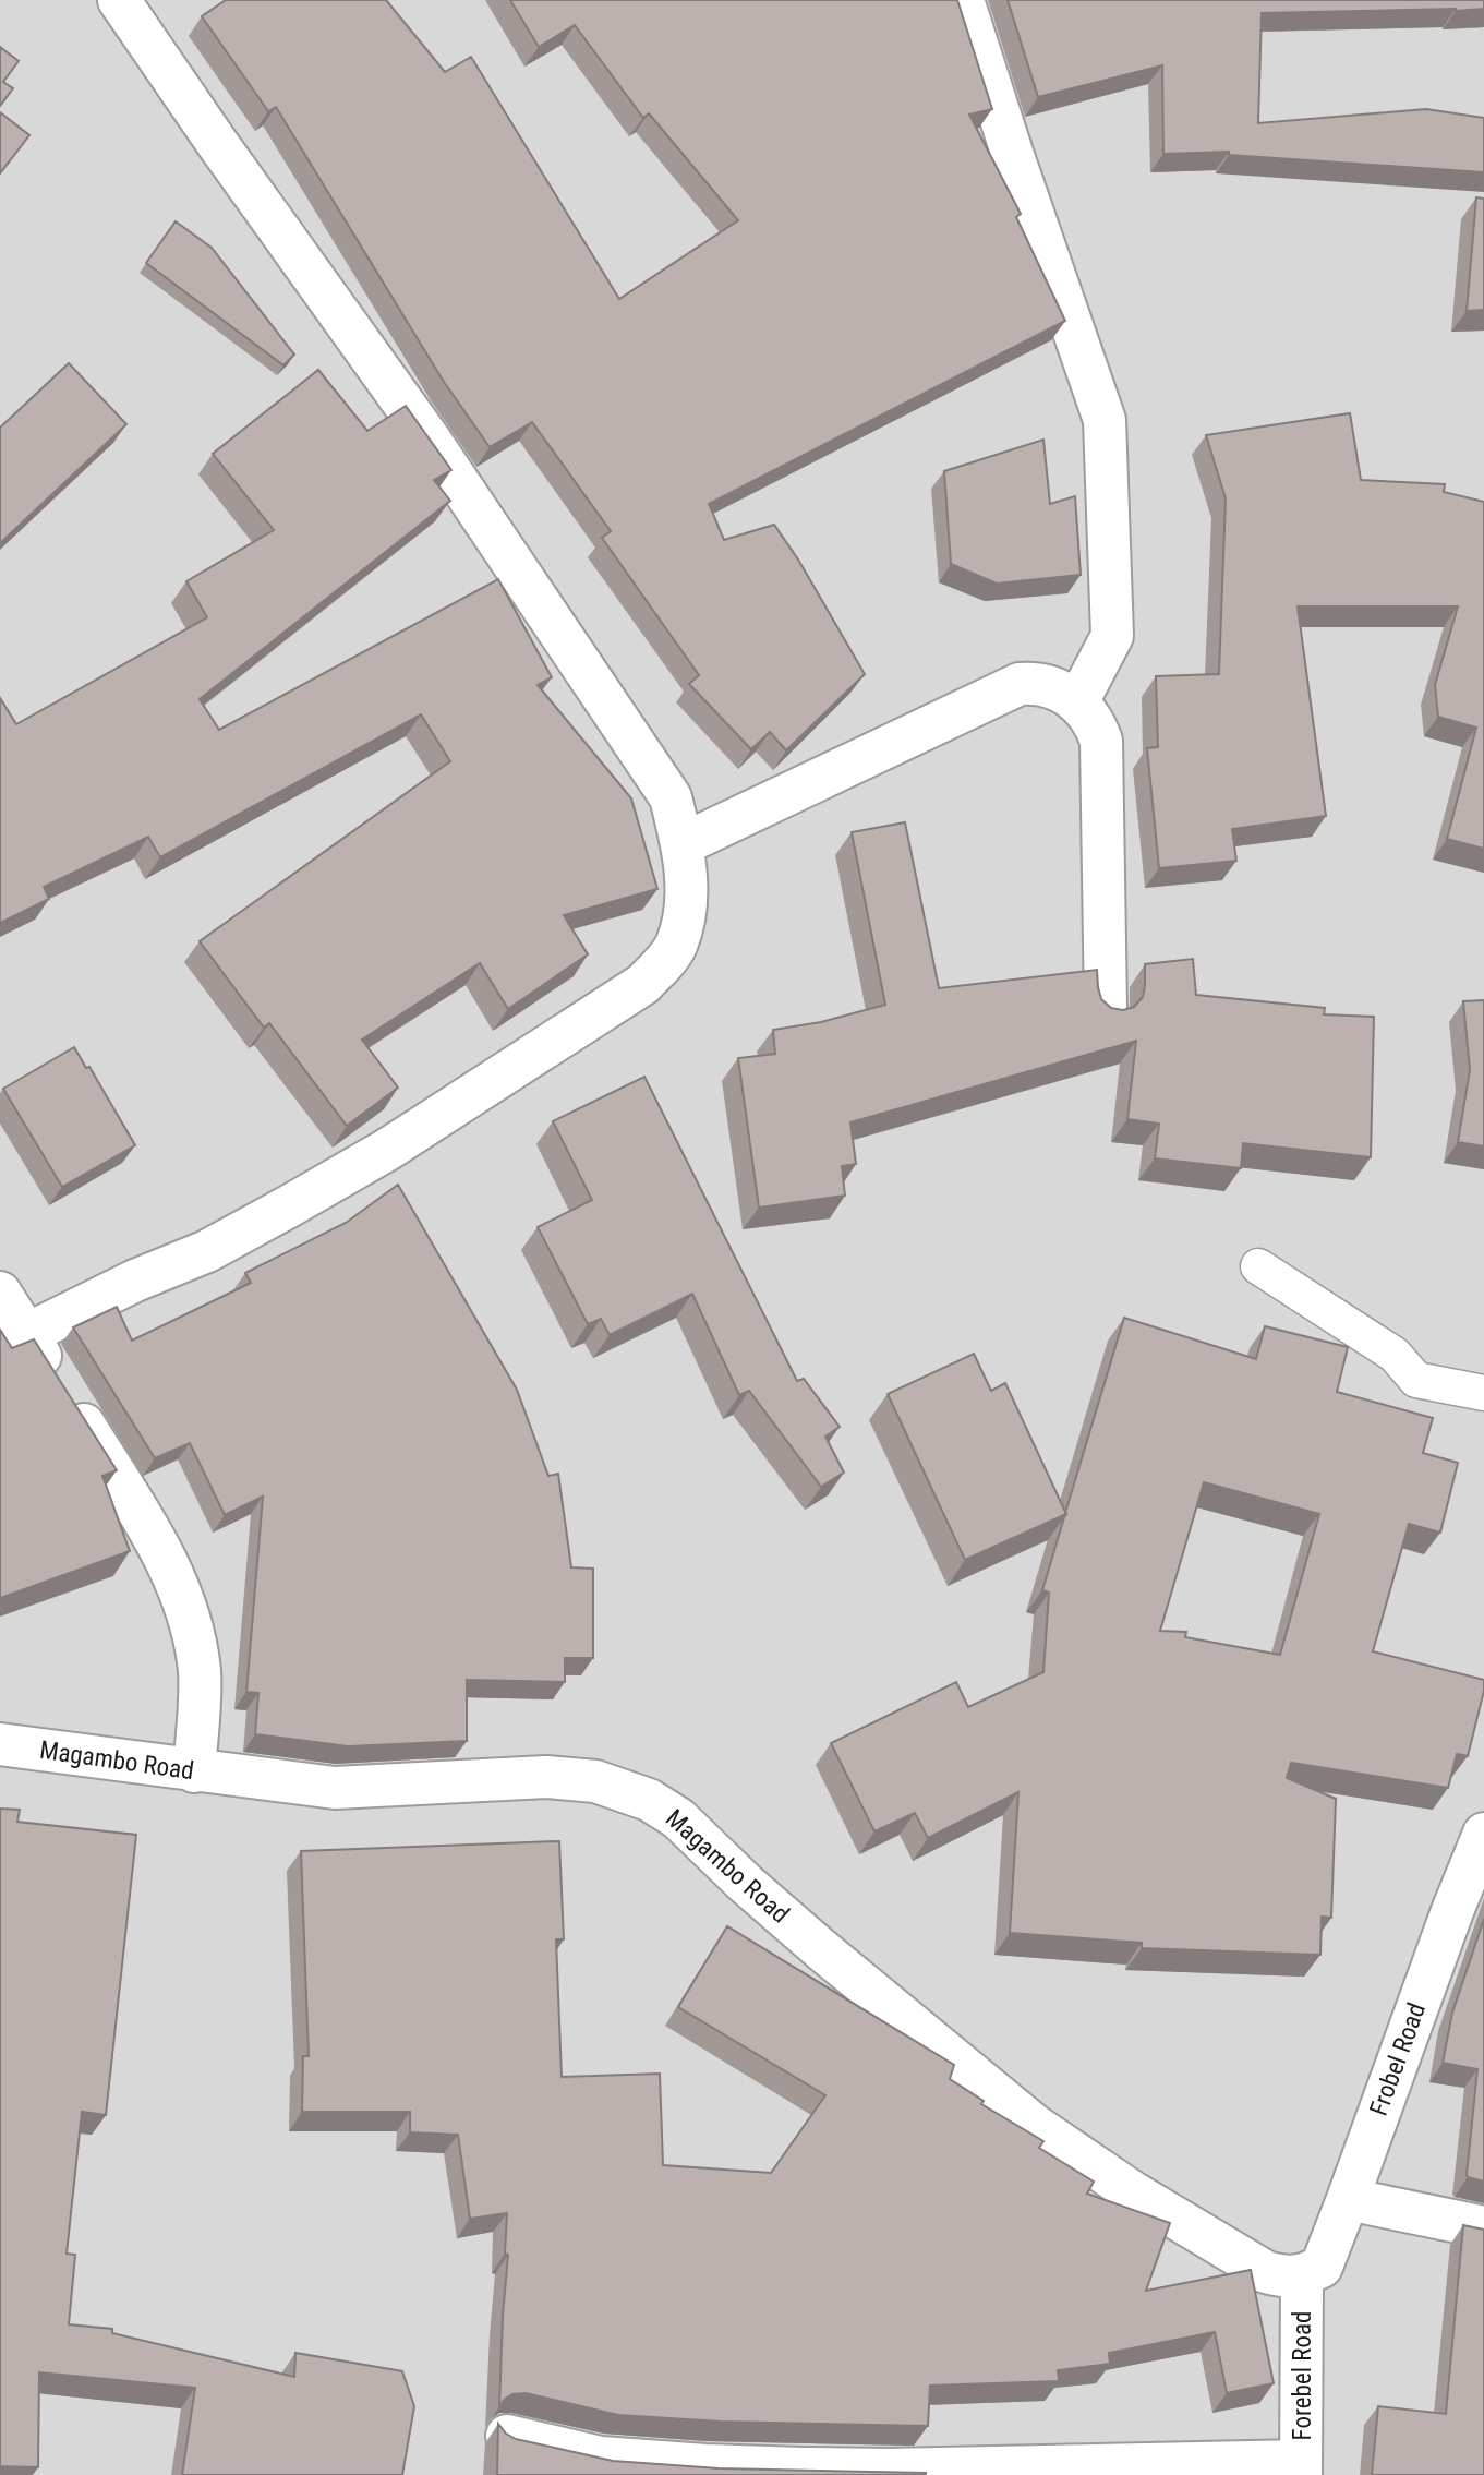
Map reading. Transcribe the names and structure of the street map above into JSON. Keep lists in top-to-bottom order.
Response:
{
  "streets": {
    "street": ["Magambo Road", "Frobel Road", "Forebel Road"]
  },
  "crossings": [
    ["Magambo Road", "Frobel Road"],
    ["Magambo Road", "Forebel Road"],
    ["Frobel Road", "Forebel Road"]
  ]
}
